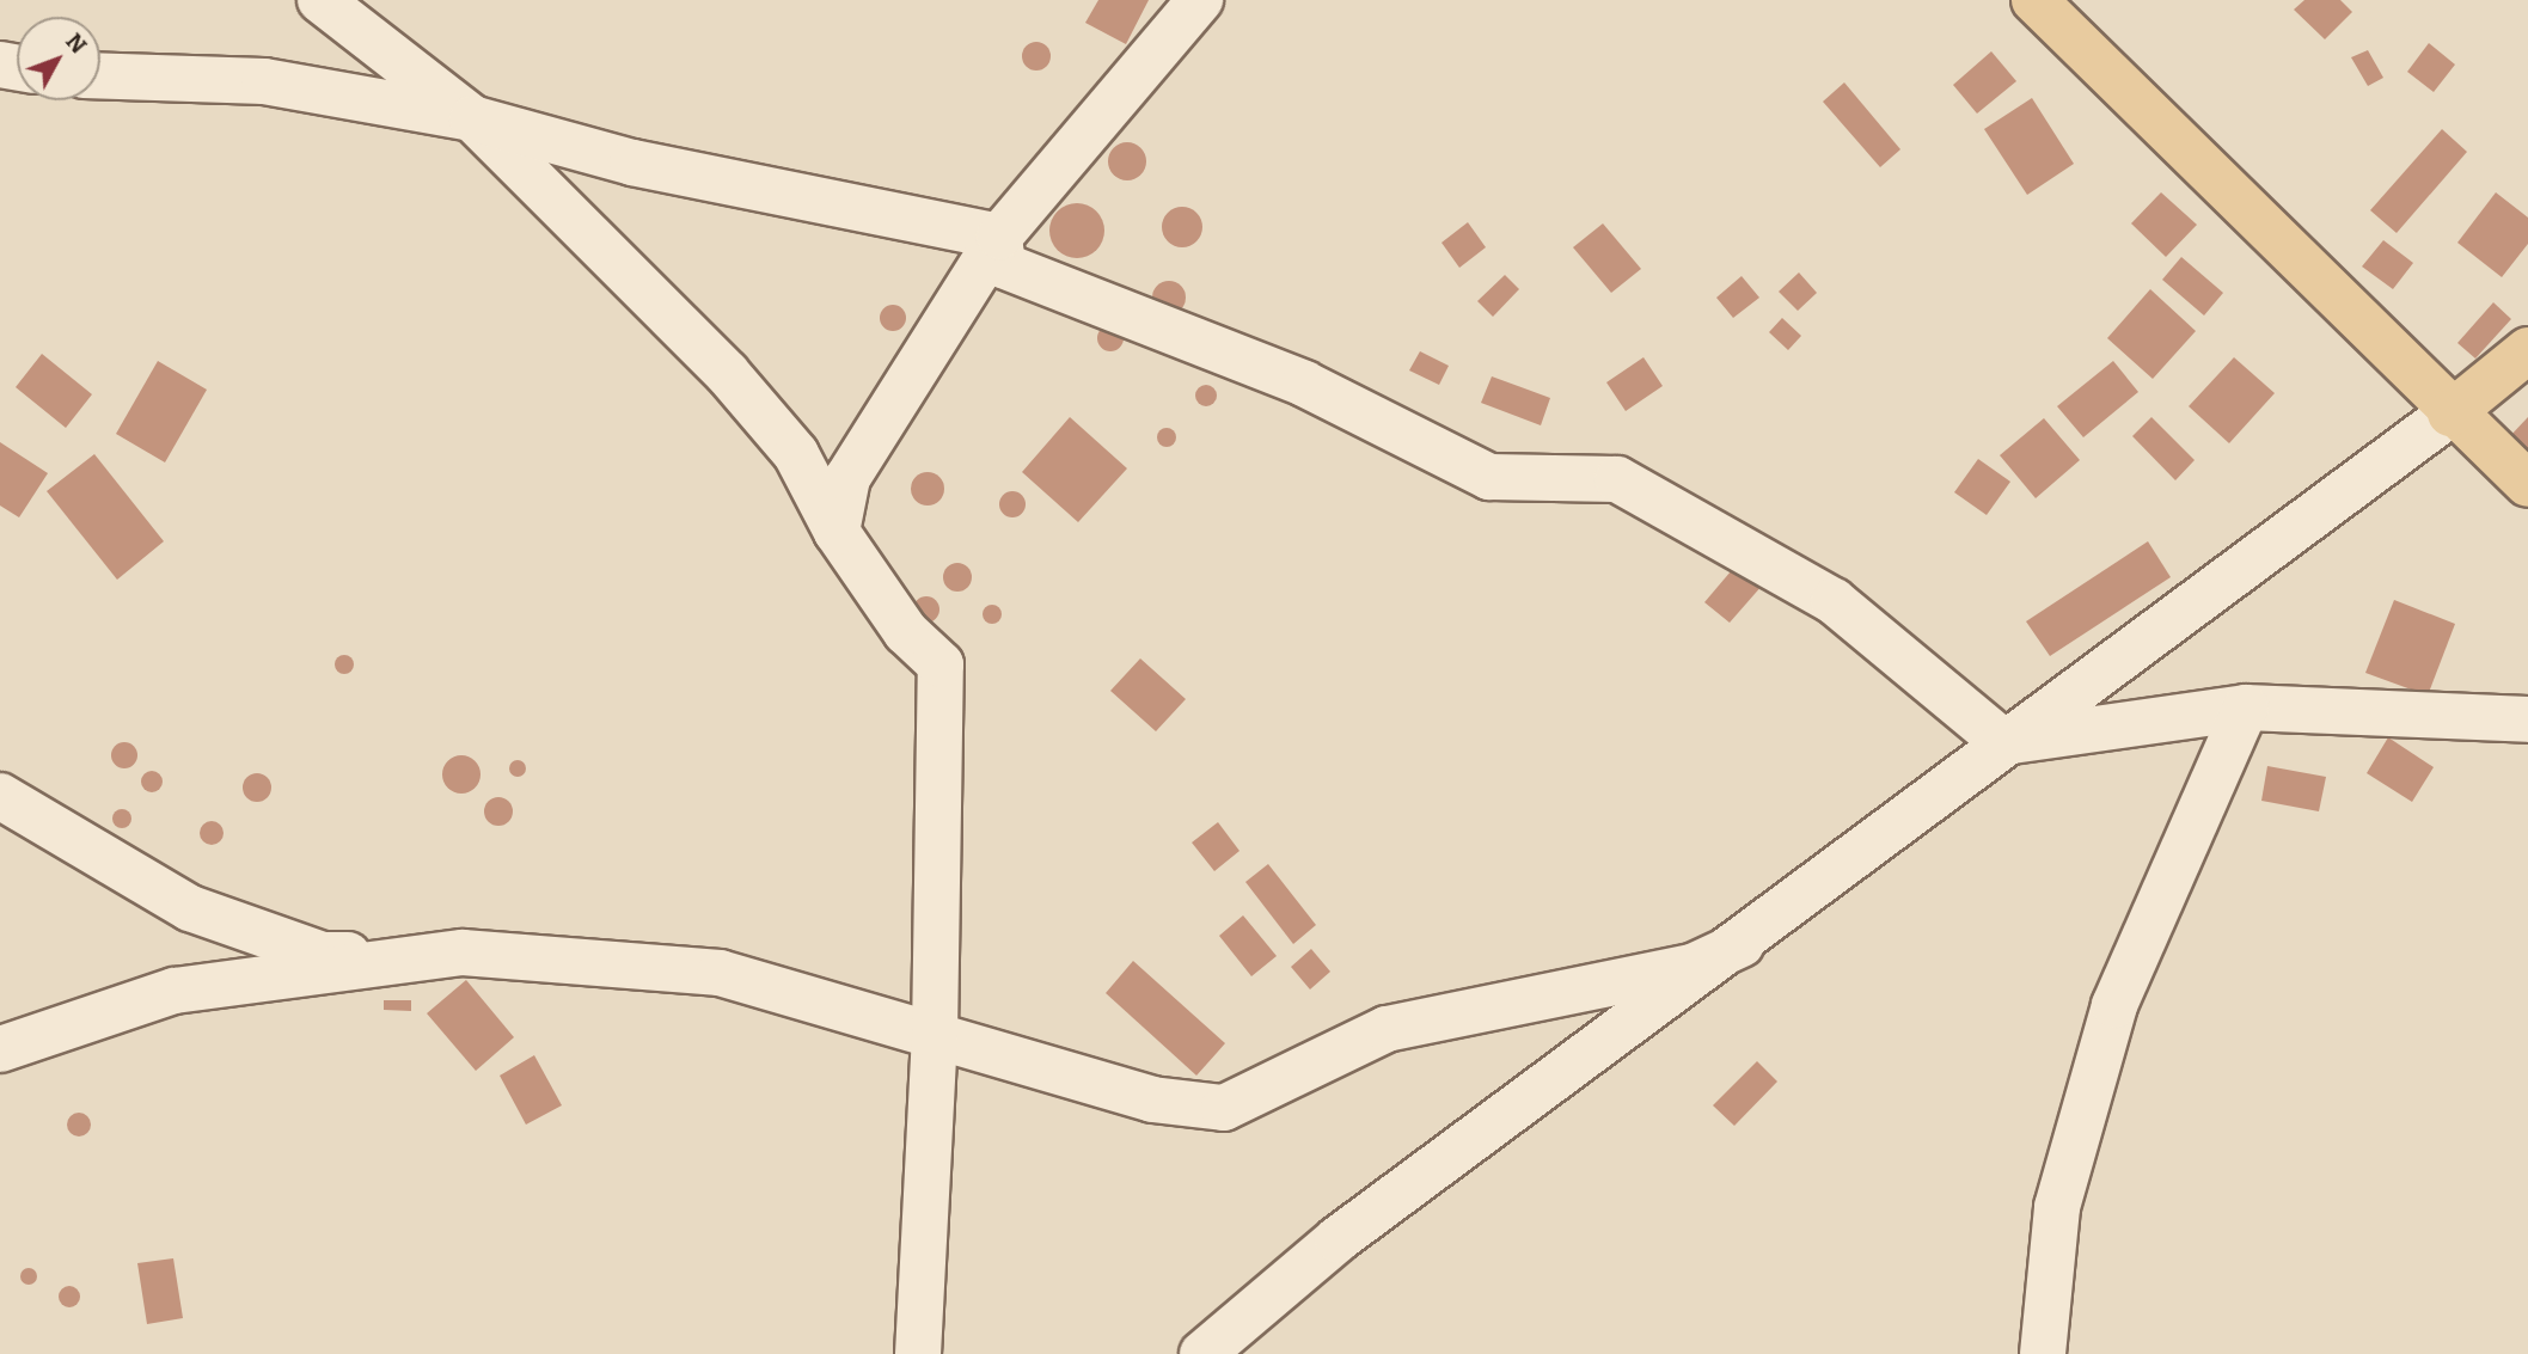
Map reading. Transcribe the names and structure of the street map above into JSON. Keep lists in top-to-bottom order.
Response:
{
  "north": "top right"
}
